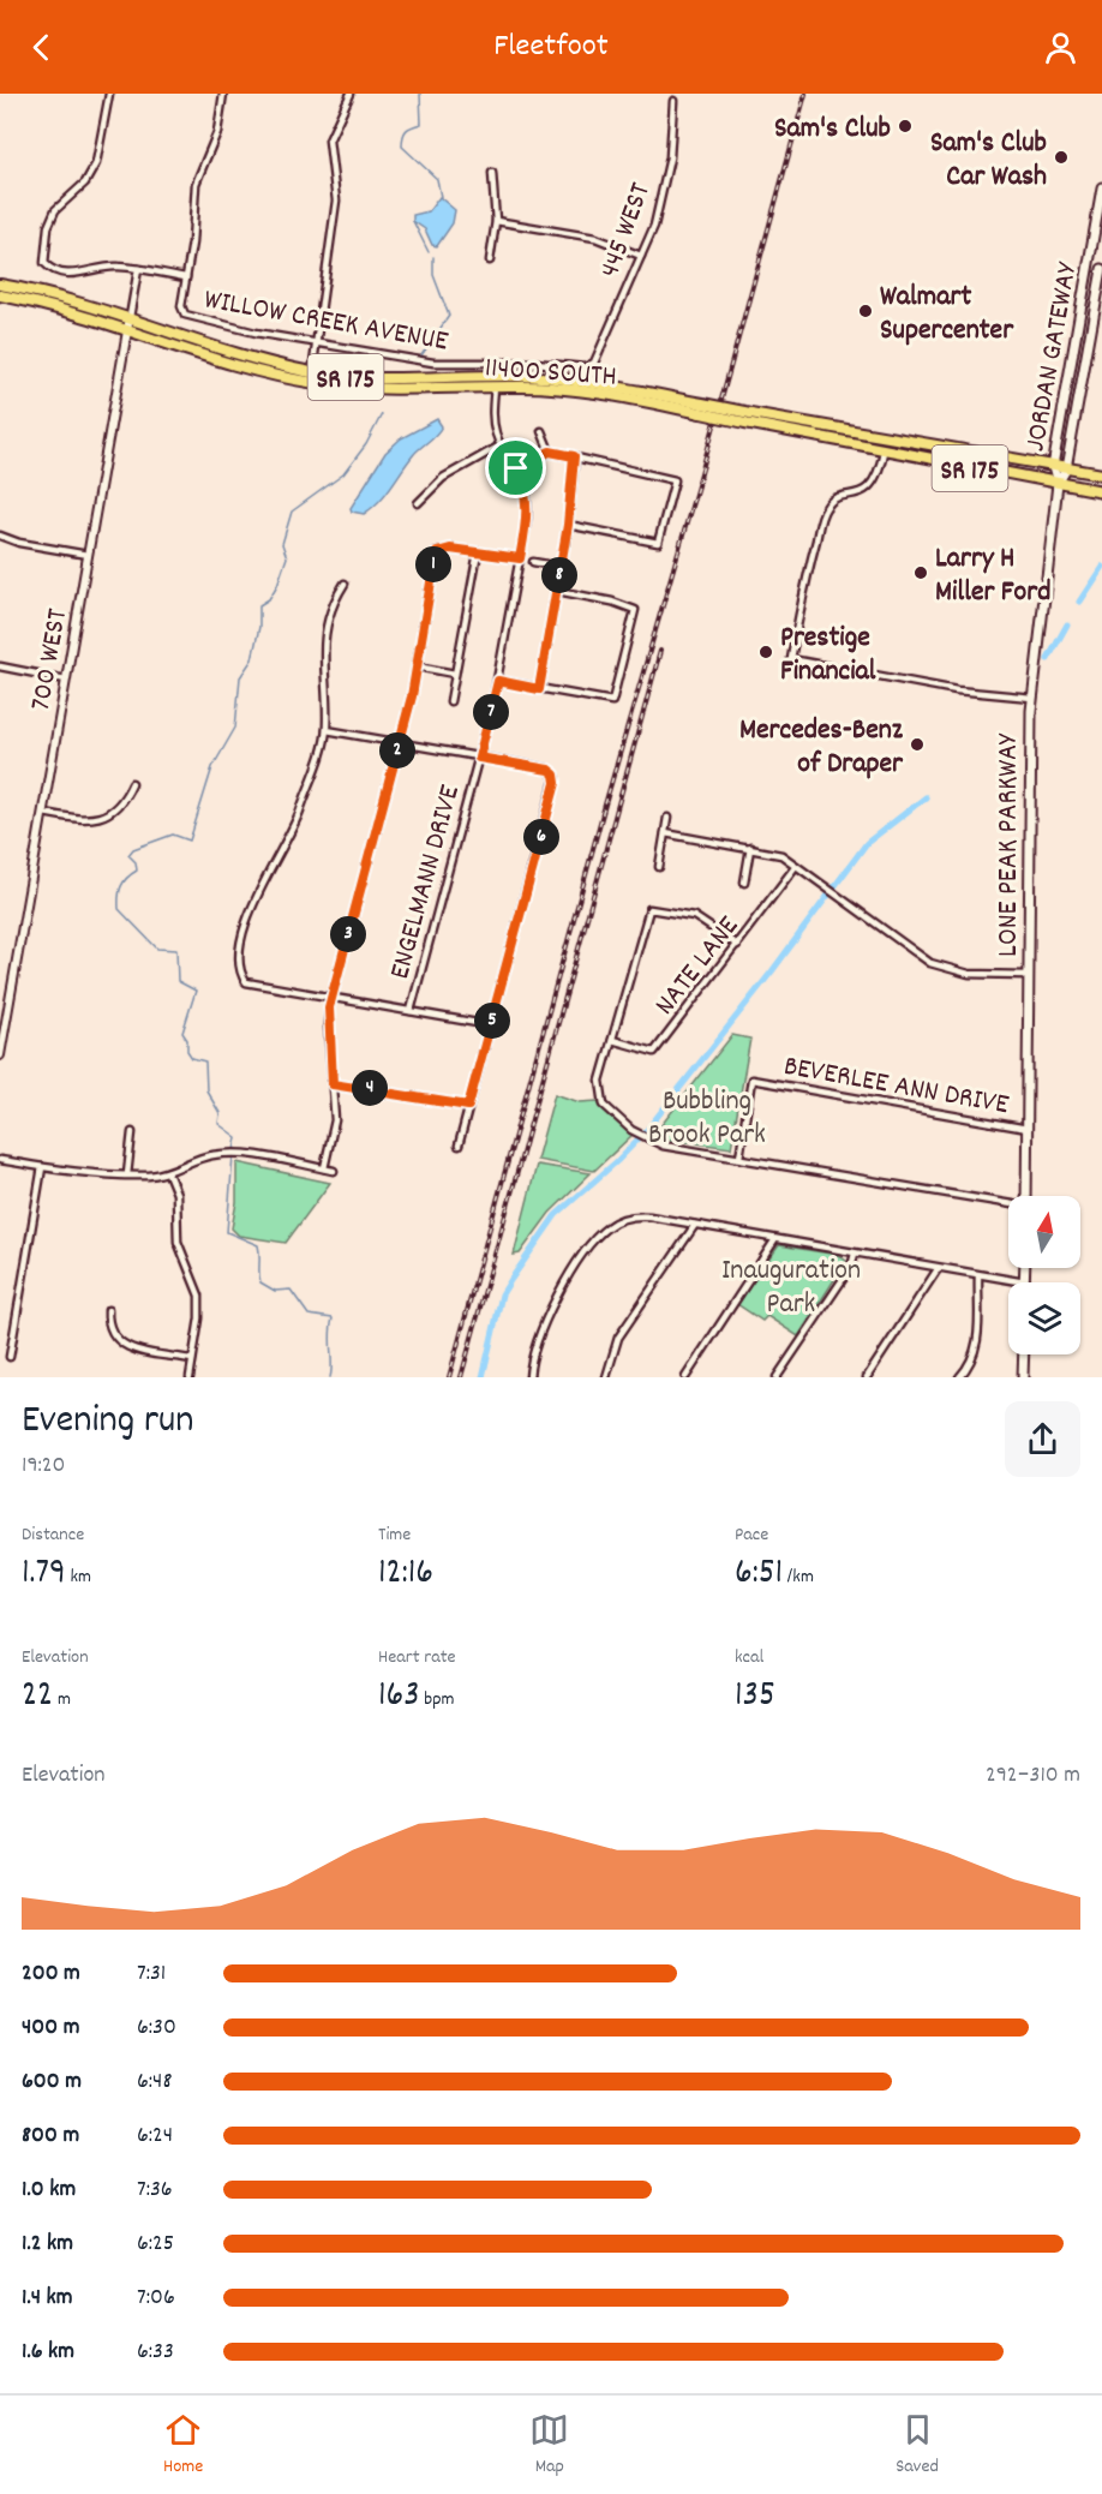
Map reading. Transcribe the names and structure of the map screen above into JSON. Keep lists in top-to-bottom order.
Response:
{
  "streets": {
    "main road": [
      "JORDAN GATEWAY",
      "11400 SOUTH",
      "SR 175",
      "LONE PEAK PARKWAY"
    ],
    "street": [
      "445 WEST",
      "WILLOW CREEK AVENUE",
      "700 WEST",
      "ENGELMANN DRIVE",
      "NATE LANE",
      "BEVERLEE ANN DRIVE"
    ]
  },
  "crossings": [
    ["445 WEST", "WILLOW CREEK AVENUE"],
    ["JORDAN GATEWAY", "11400 SOUTH"],
    ["JORDAN GATEWAY", "LONE PEAK PARKWAY"],
    ["11400 SOUTH", "700 WEST"],
    ["11400 SOUTH", "LONE PEAK PARKWAY"],
    ["11400 SOUTH", "ENGELMANN DRIVE"],
    ["LONE PEAK PARKWAY", "BEVERLEE ANN DRIVE"]
  ],
  "parks": ["Bubbling Brook Park", "Inauguration Park"],
  "places": [
    "Sam's Club",
    "Sam's Club Car Wash",
    "Walmart Supercenter",
    "Larry H Miller Ford",
    "Prestige Financial",
    "Mercedes-Benz of Draper"
  ],
  "north": "top",
  "page": {
    "header": "Fleetfoot",
    "pins": [
      "1",
      "8",
      "7",
      "2",
      "6",
      "3",
      "5",
      "4"
    ],
    "heading": ["Evening run", "19:20"],
    "stats": [
      ["Distance", "1.79 km"],
      ["Time", "12:16"],
      ["Pace", "6:51 /km"],
      ["Elevation", "22 m"],
      ["Heart rate", "163 bpm"],
      ["kcal", "135"]
    ],
    "chart": ["Elevation", "292–310 m"],
    "list": [
      {
        "name": "200 m",
        "note": "7:31"
      },
      {
        "name": "400 m",
        "note": "6:30"
      },
      {
        "name": "600 m",
        "note": "6:48"
      },
      {
        "name": "800 m",
        "note": "6:24"
      },
      {
        "name": "1.0 km",
        "note": "7:36"
      },
      {
        "name": "1.2 km",
        "note": "6:25"
      },
      {
        "name": "1.4 km",
        "note": "7:06"
      },
      {
        "name": "1.6 km",
        "note": "6:33"
      }
    ],
    "tabs": ["Home", "Map", "Saved"]
  }
}
